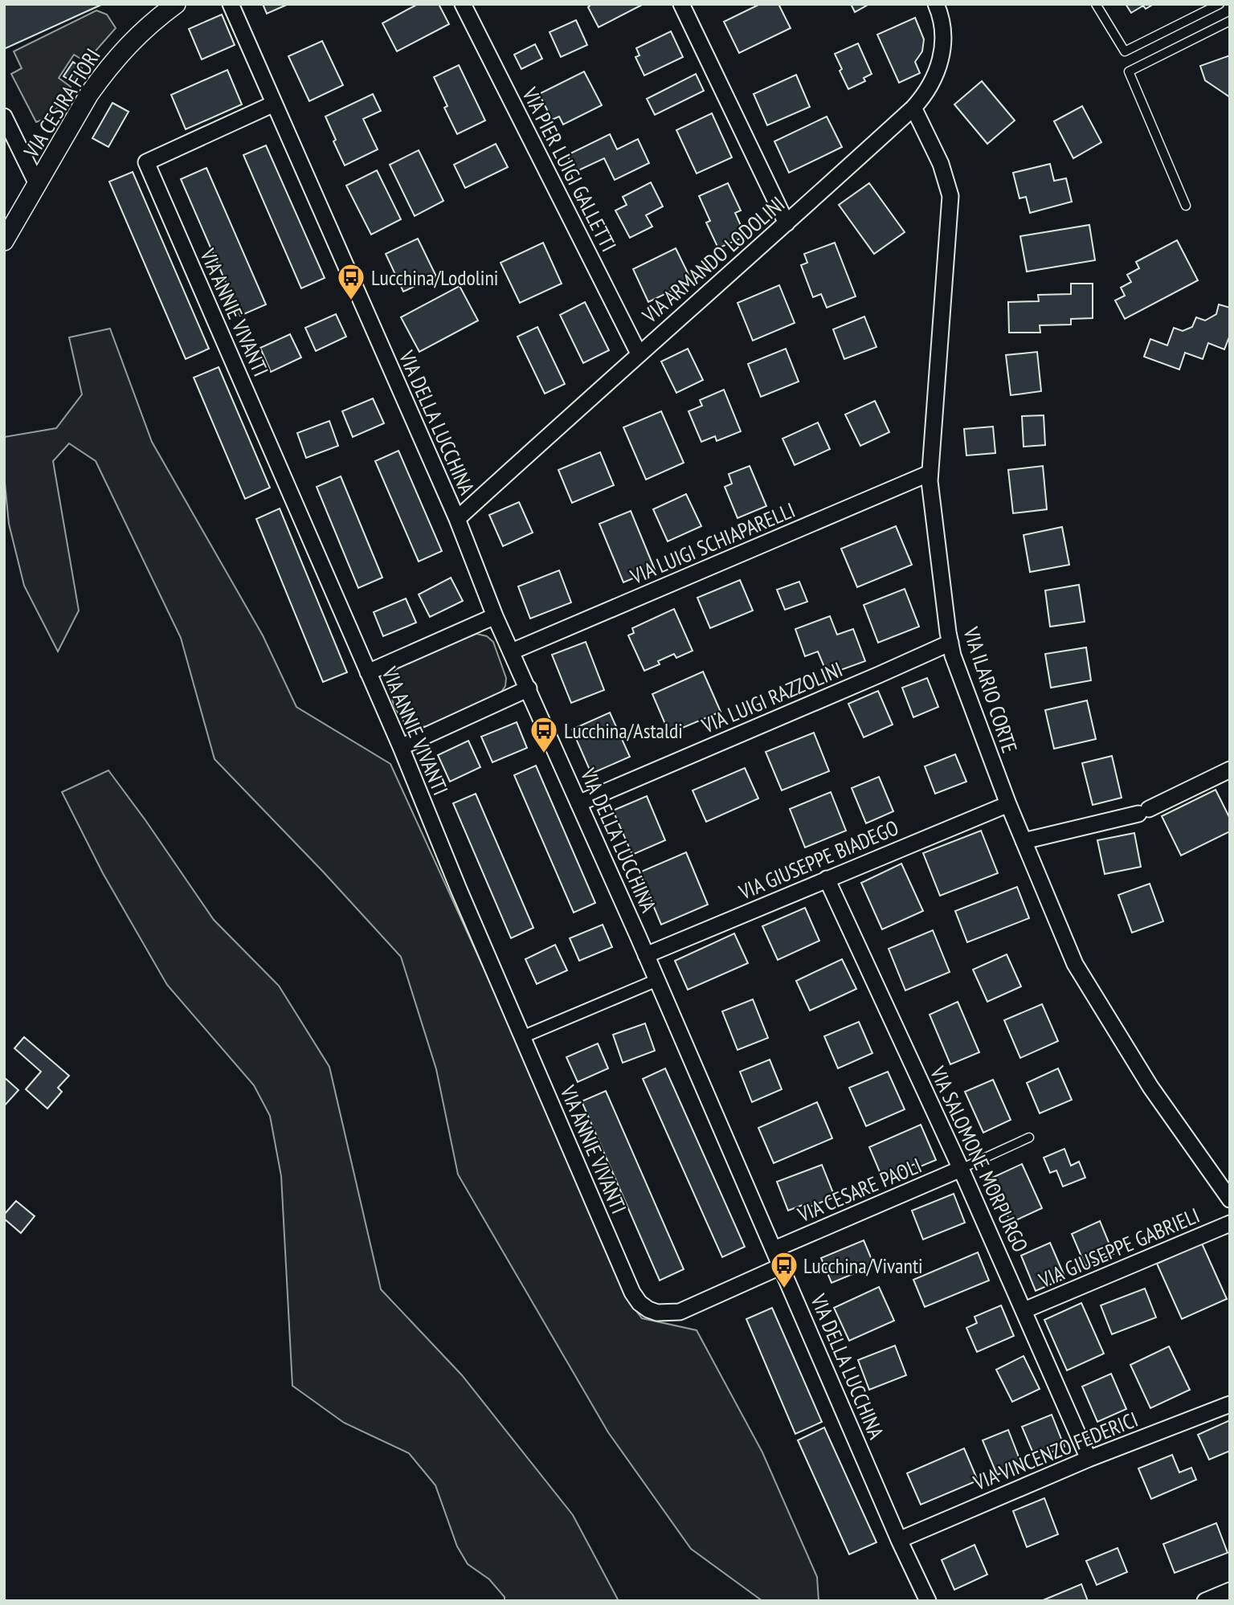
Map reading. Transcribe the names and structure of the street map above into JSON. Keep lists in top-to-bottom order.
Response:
{
  "streets": {
    "street": [
      "VIA CESIRA FIORI",
      "VIA PIER LUIGI GALLETTI",
      "VIA ARMANDO LODOLINI",
      "VIA ANNIE VIVANTI",
      "VIA DELLA LUCCHINA",
      "VIA LUIGI SCHIAPARELLI",
      "VIA ILARIO CORTE",
      "VIA LUIGI RAZZOLINI",
      "VIA GIUSEPPE BIADEGO",
      "VIA SALOMONE MORPURGO",
      "VIA CESARE PAOLI",
      "VIA GIUSEPPE GABRIELI",
      "VIA VINCENZO FEDERICI"
    ]
  },
  "crossings": [
    ["VIA PIER LUIGI GALLETTI", "VIA ARMANDO LODOLINI"],
    ["VIA ARMANDO LODOLINI", "VIA DELLA LUCCHINA"],
    ["VIA ARMANDO LODOLINI", "VIA ILARIO CORTE"],
    ["VIA ANNIE VIVANTI", "VIA DELLA LUCCHINA"],
    ["VIA DELLA LUCCHINA", "VIA LUIGI SCHIAPARELLI"],
    ["VIA DELLA LUCCHINA", "VIA LUIGI RAZZOLINI"],
    ["VIA DELLA LUCCHINA", "VIA GIUSEPPE BIADEGO"],
    ["VIA DELLA LUCCHINA", "VIA CESARE PAOLI"],
    ["VIA DELLA LUCCHINA", "VIA VINCENZO FEDERICI"],
    ["VIA LUIGI SCHIAPARELLI", "VIA ILARIO CORTE"],
    ["VIA ILARIO CORTE", "VIA LUIGI RAZZOLINI"],
    ["VIA ILARIO CORTE", "VIA GIUSEPPE BIADEGO"],
    ["VIA GIUSEPPE BIADEGO", "VIA SALOMONE MORPURGO"],
    ["VIA SALOMONE MORPURGO", "VIA CESARE PAOLI"],
    ["VIA SALOMONE MORPURGO", "VIA GIUSEPPE GABRIELI"],
    ["VIA SALOMONE MORPURGO", "VIA VINCENZO FEDERICI"]
  ],
  "places": {
    "bus stop": ["Lucchina/Lodolini", "Lucchina/Astaldi", "Lucchina/Vivanti"]
  }
}
